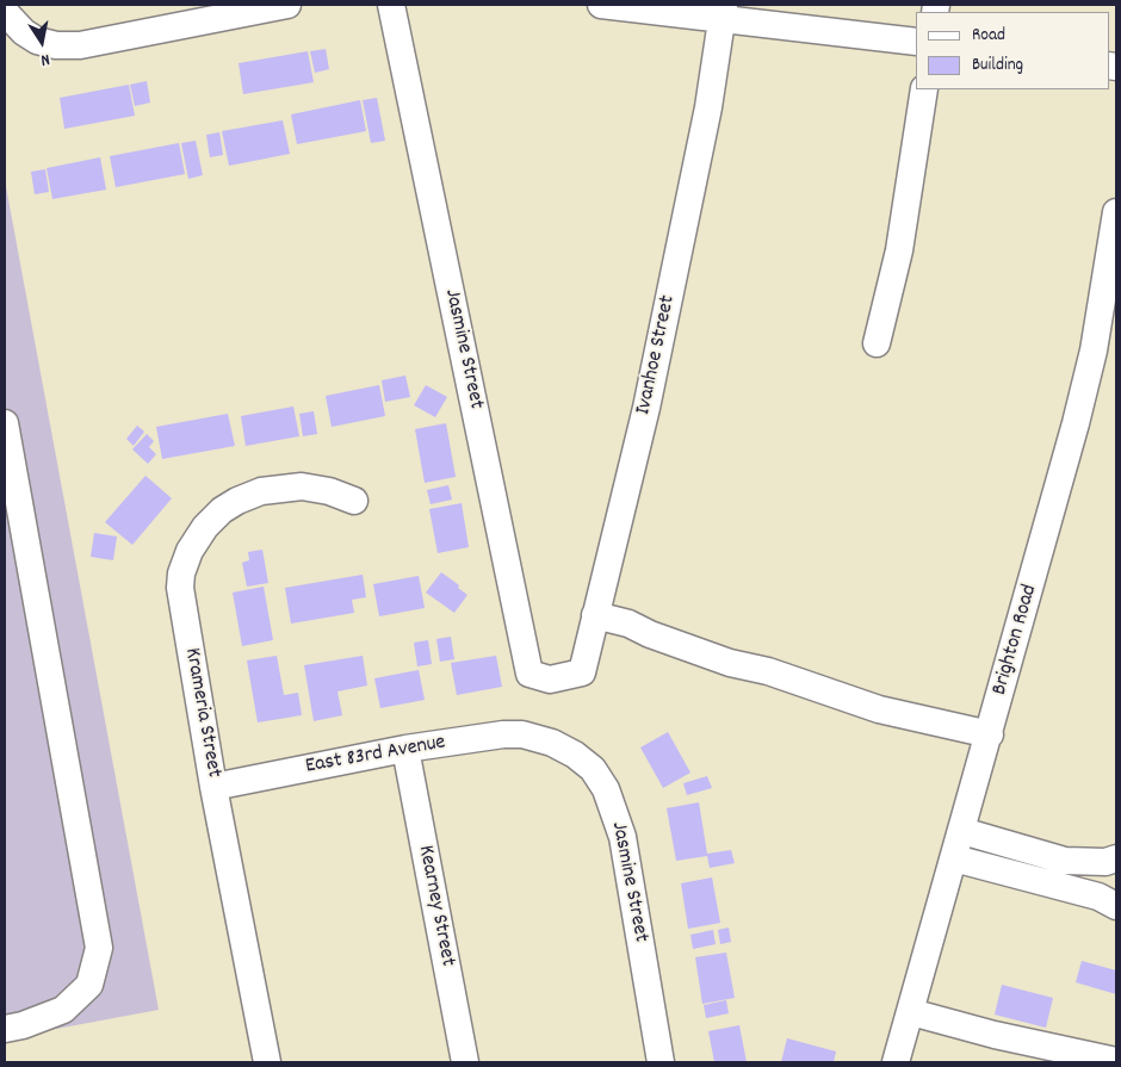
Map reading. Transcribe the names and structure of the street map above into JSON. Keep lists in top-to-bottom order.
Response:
{
  "streets": {
    "street": [
      "Jasmine Street",
      "Ivanhoe Street",
      "Brighton Road",
      "Krameria Street",
      "East 83rd Avenue",
      "Kearney Street"
    ]
  },
  "crossings": [
    ["Jasmine Street", "Ivanhoe Street"],
    ["Jasmine Street", "East 83rd Avenue"],
    ["Krameria Street", "East 83rd Avenue"],
    ["East 83rd Avenue", "Kearney Street"]
  ],
  "legend": ["Road", "Building"],
  "north": "bottom"
}
